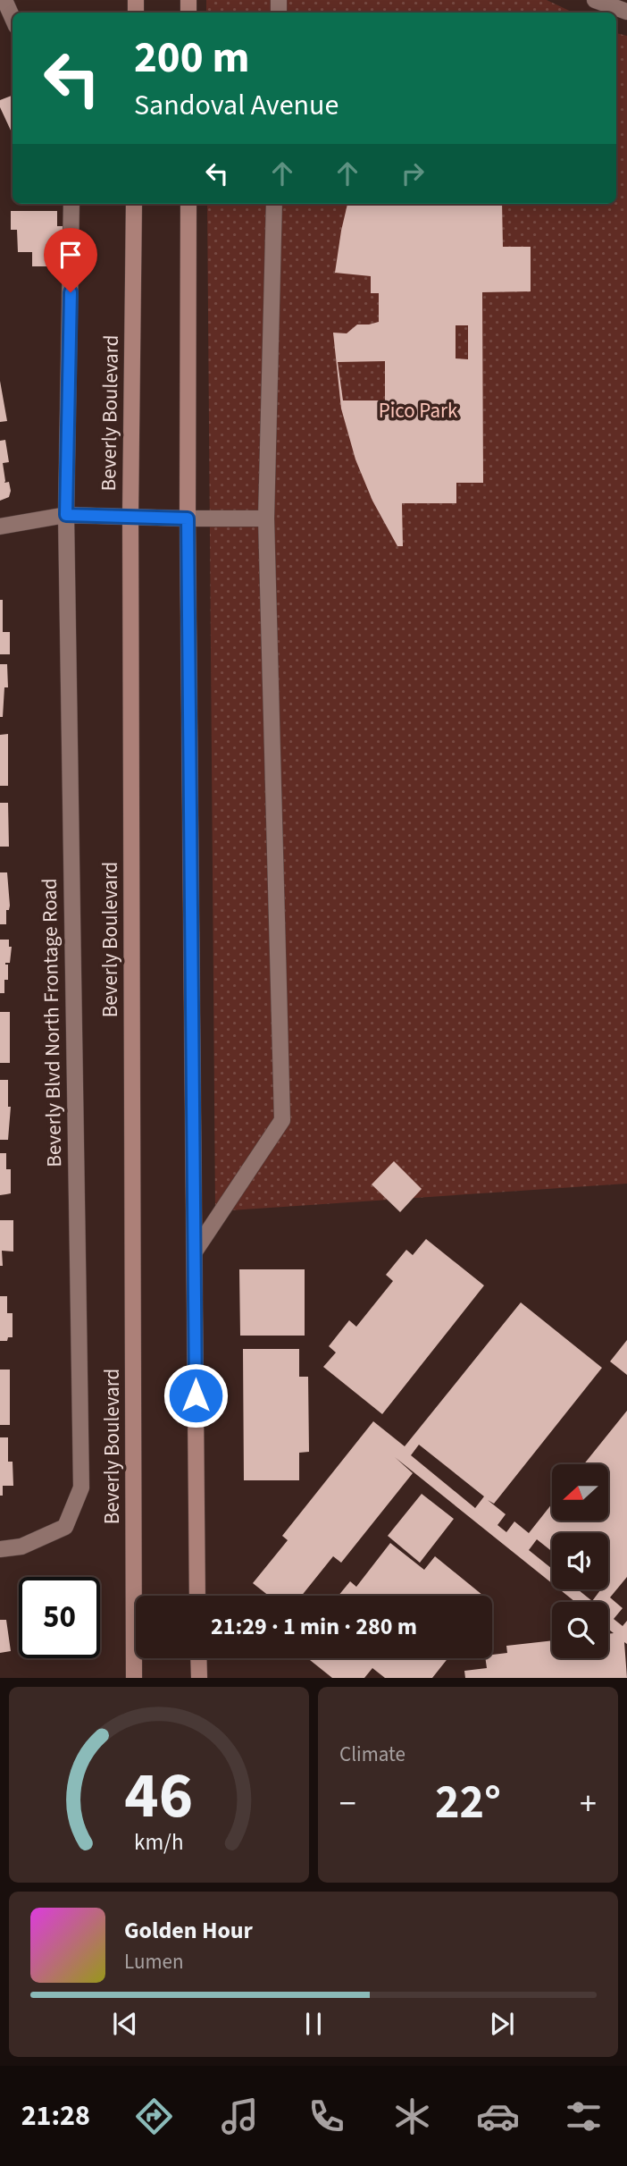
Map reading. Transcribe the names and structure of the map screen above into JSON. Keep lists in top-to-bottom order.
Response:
{
  "streets": {
    "main road": ["Beverly Boulevard"],
    "street": ["Beverly Blvd North Frontage Road"]
  },
  "parks": ["Pico Park"],
  "north": "left",
  "page": {
    "turn": ["200 m", "Sandoval Avenue"],
    "limit": "50",
    "trip": "21:29 · 1 min · 280 m",
    "tile": "Climate",
    "heat": ["−", "22°", "+"],
    "song": ["Golden Hour", "Lumen"],
    "tabs": "21:28",
    "gauge": ["46", "km/h"]
  }
}
